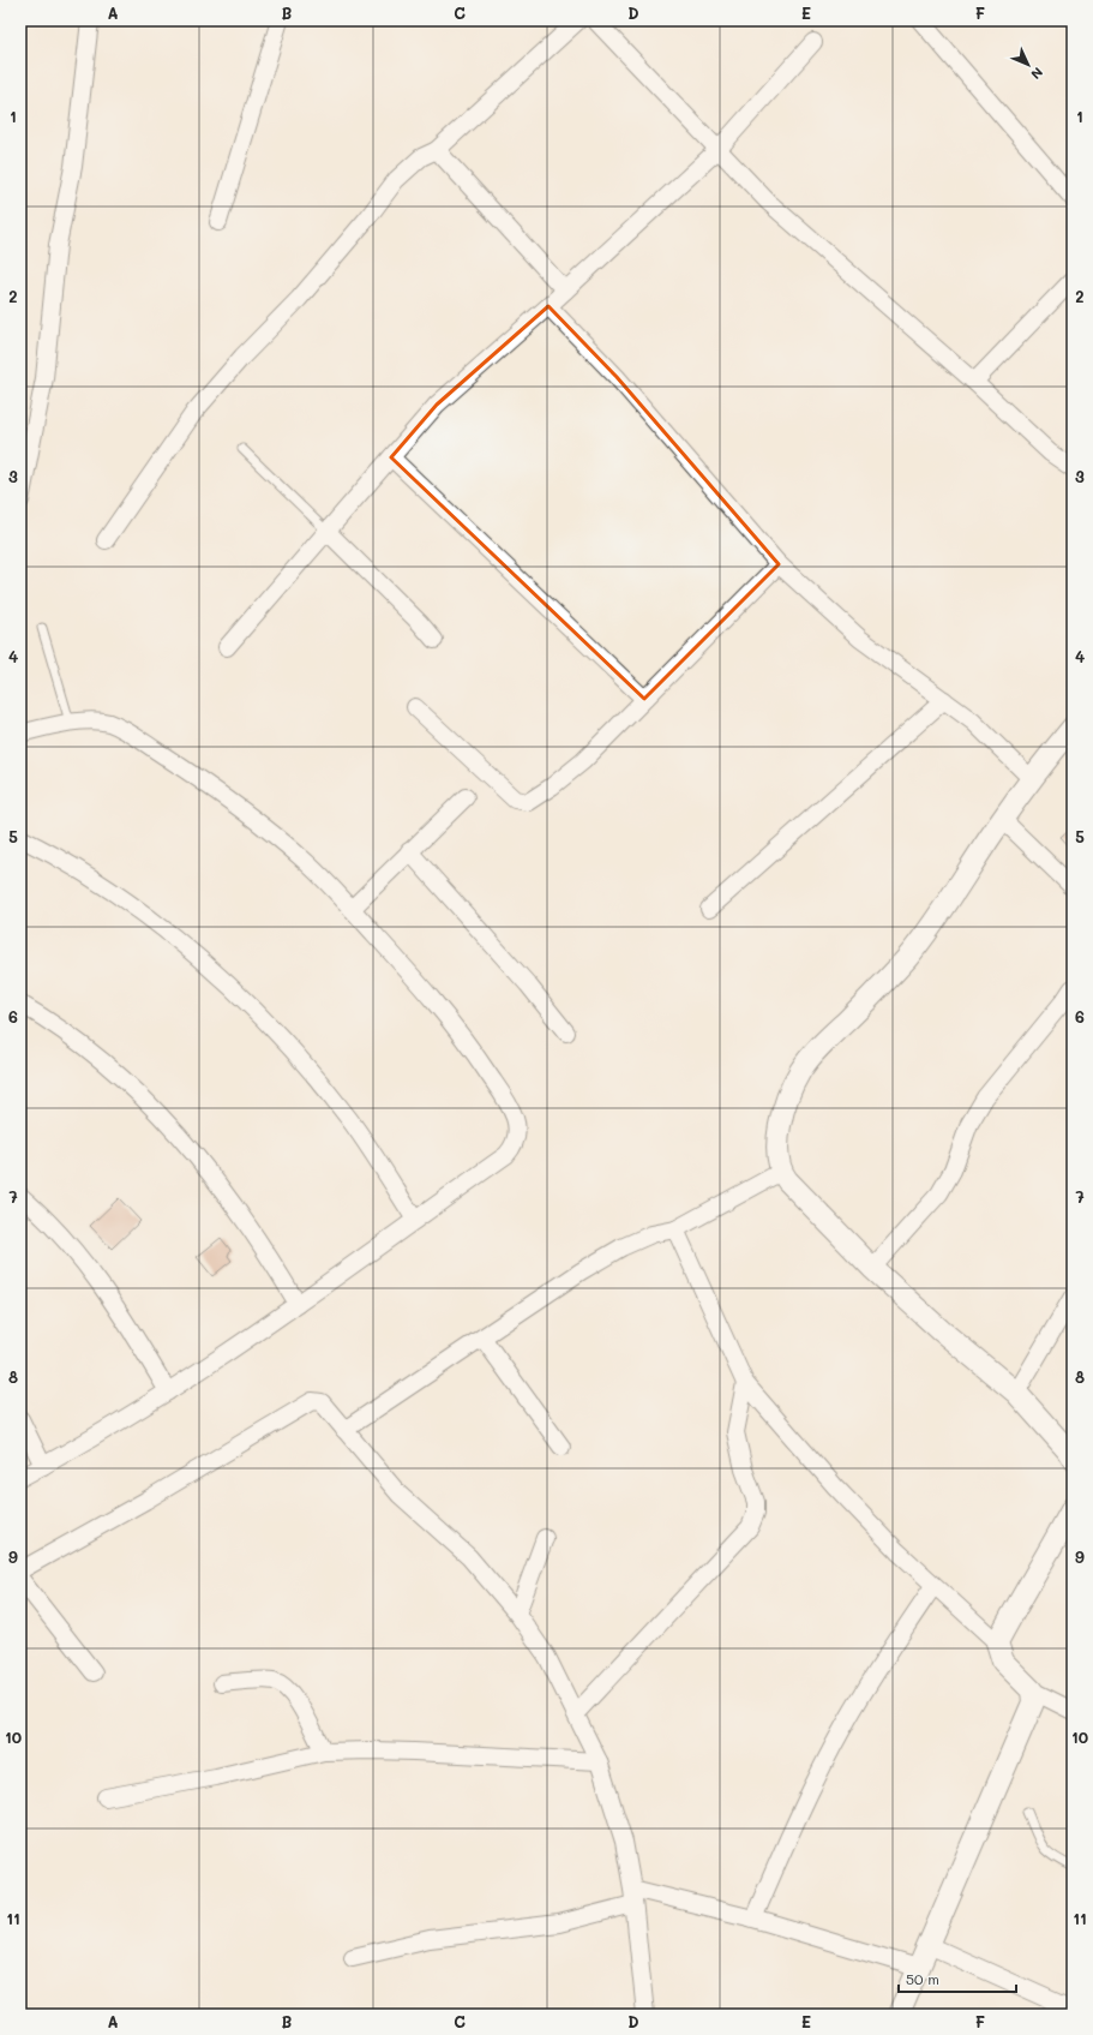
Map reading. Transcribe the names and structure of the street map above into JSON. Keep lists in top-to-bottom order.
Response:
{
  "scale_bar": "50 m",
  "north": "bottom right",
  "grid": {
    "columns": [
      "A",
      "B",
      "C",
      "D",
      "E",
      "F"
    ],
    "rows": [
      "1",
      "2",
      "3",
      "4",
      "5",
      "6",
      "7",
      "8",
      "9",
      "10",
      "11"
    ]
  }
}
